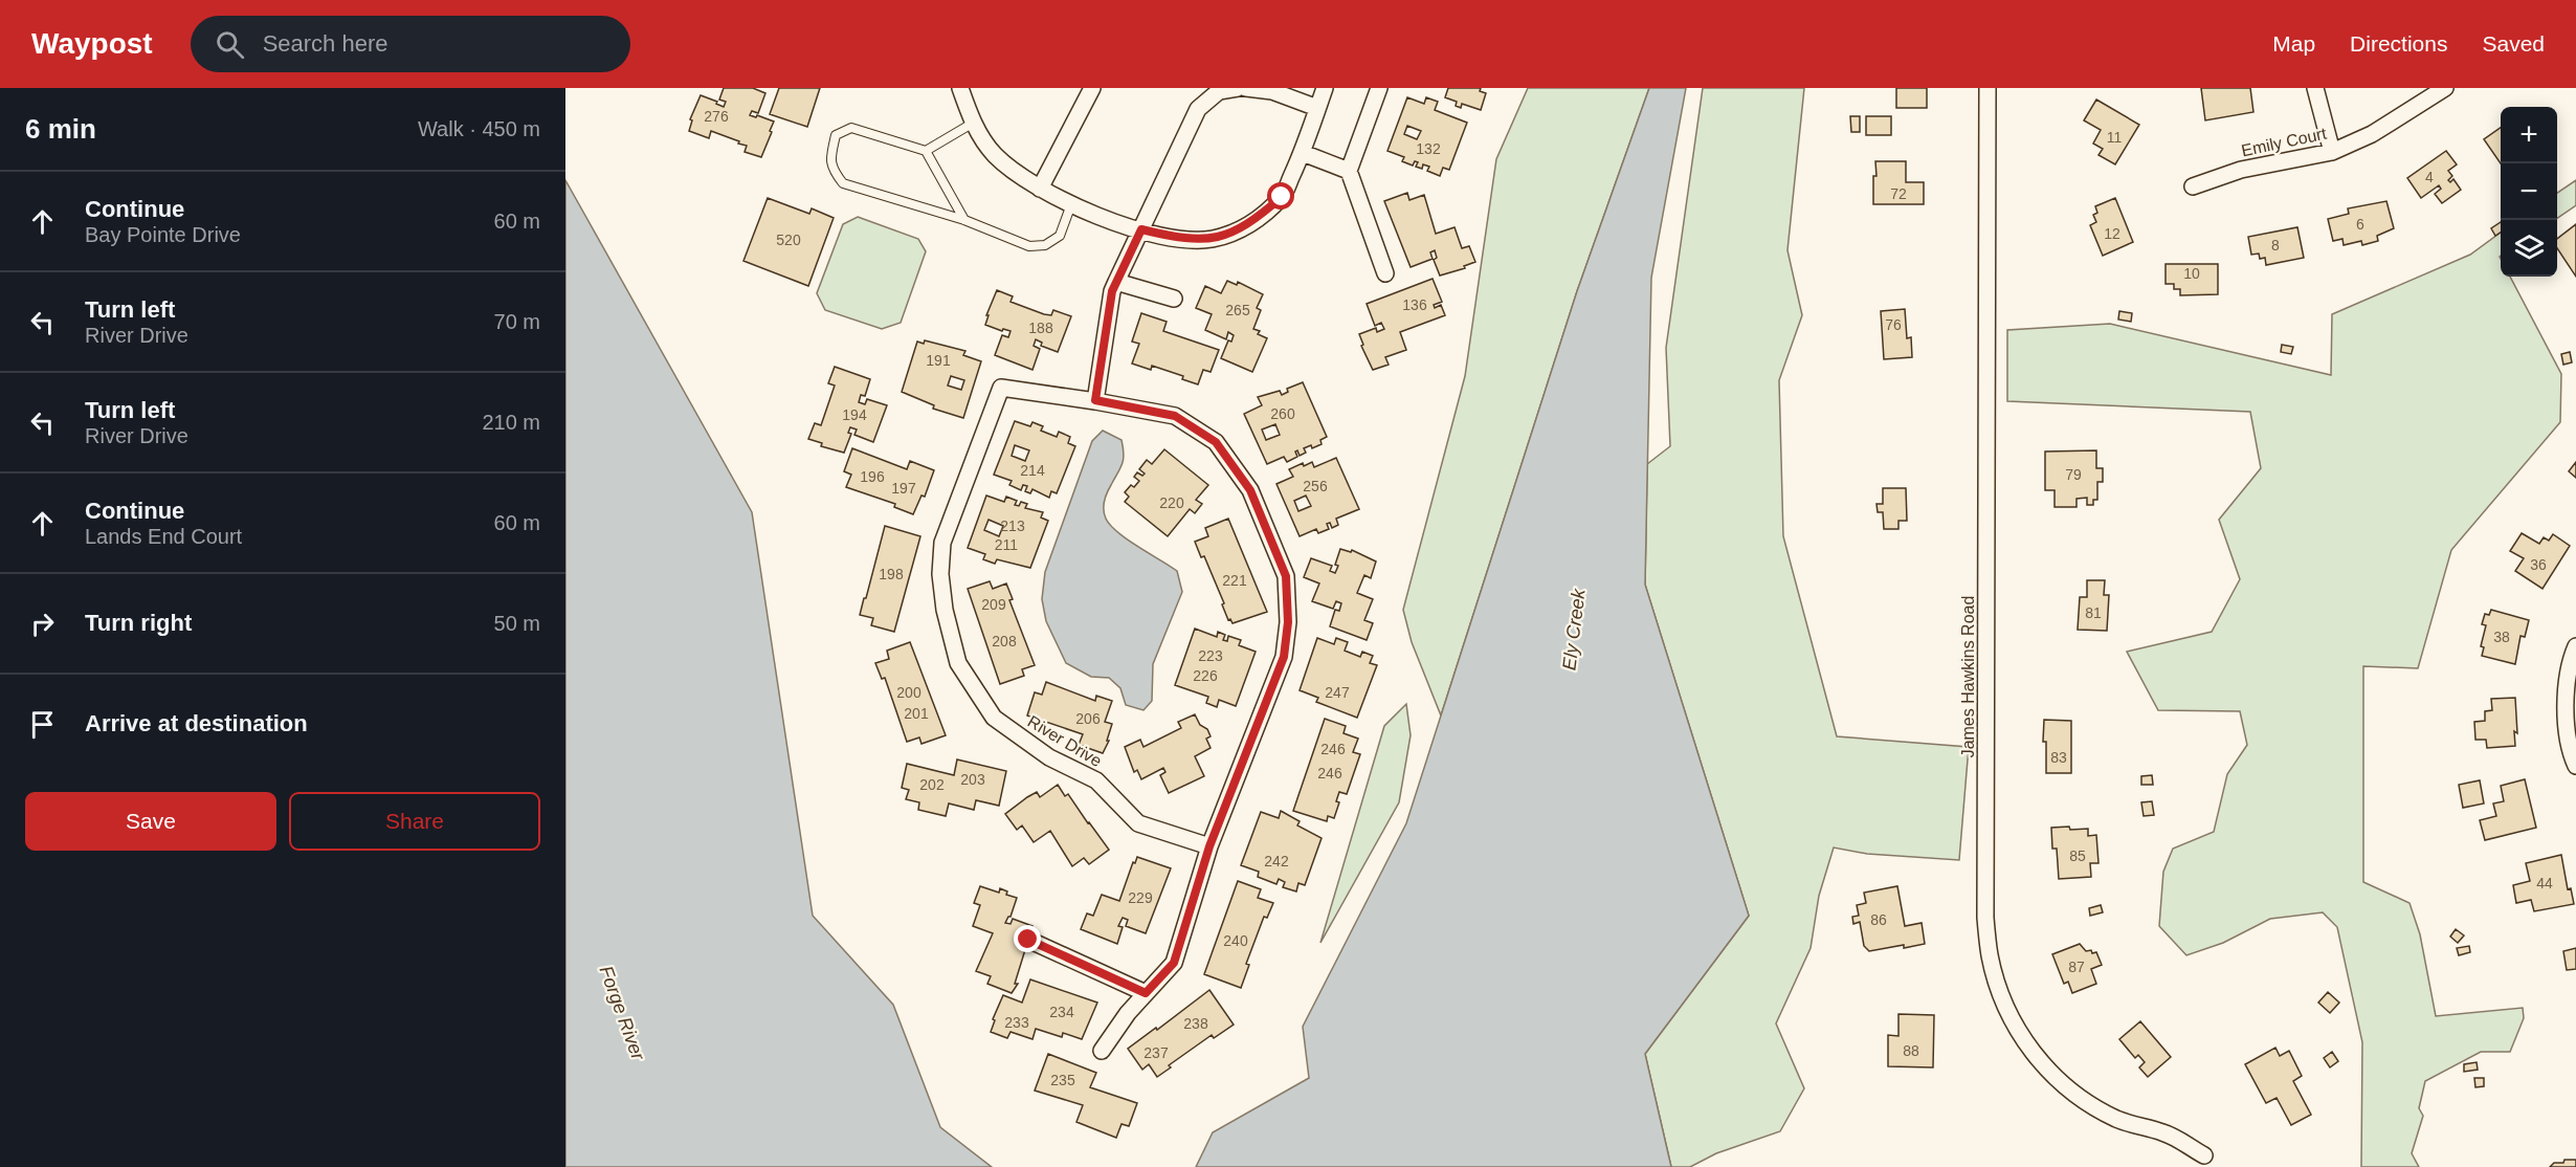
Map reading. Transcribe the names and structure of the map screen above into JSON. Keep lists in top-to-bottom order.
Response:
{
  "streets": {
    "street": ["Emily Court", "James Hawkins Road", "River Drive"]
  },
  "water": ["Ely Creek", "Forge River"],
  "house_numbers": [
    "276",
    "11",
    "132",
    "4",
    "72",
    "6",
    "12",
    "520",
    "8",
    "10",
    "136",
    "265",
    "76",
    "188",
    "191",
    "260",
    "194",
    "214",
    "79",
    "196",
    "256",
    "197",
    "220",
    "213",
    "211",
    "36",
    "198",
    "221",
    "209",
    "81",
    "38",
    "208",
    "223",
    "226",
    "200",
    "247",
    "201",
    "206",
    "246",
    "83",
    "246",
    "203",
    "202",
    "85",
    "242",
    "44",
    "229",
    "86",
    "240",
    "87",
    "234",
    "233",
    "238",
    "88",
    "237",
    "235"
  ],
  "page": {
    "header": "Waypost",
    "search": "Search here",
    "nav": ["Map", "Directions", "Saved"],
    "heading": ["6 min", "Walk · 450 m"],
    "map_buttons": ["+", "−"],
    "list": [
      ["Continue", "Bay Pointe Drive", "60 m"],
      ["Turn left", "River Drive", "70 m"],
      ["Turn left", "River Drive", "210 m"],
      ["Continue", "Lands End Court", "60 m"],
      ["Turn right", "50 m"],
      "Arrive at destination"
    ],
    "buttons": ["Save", "Share"]
  }
}
